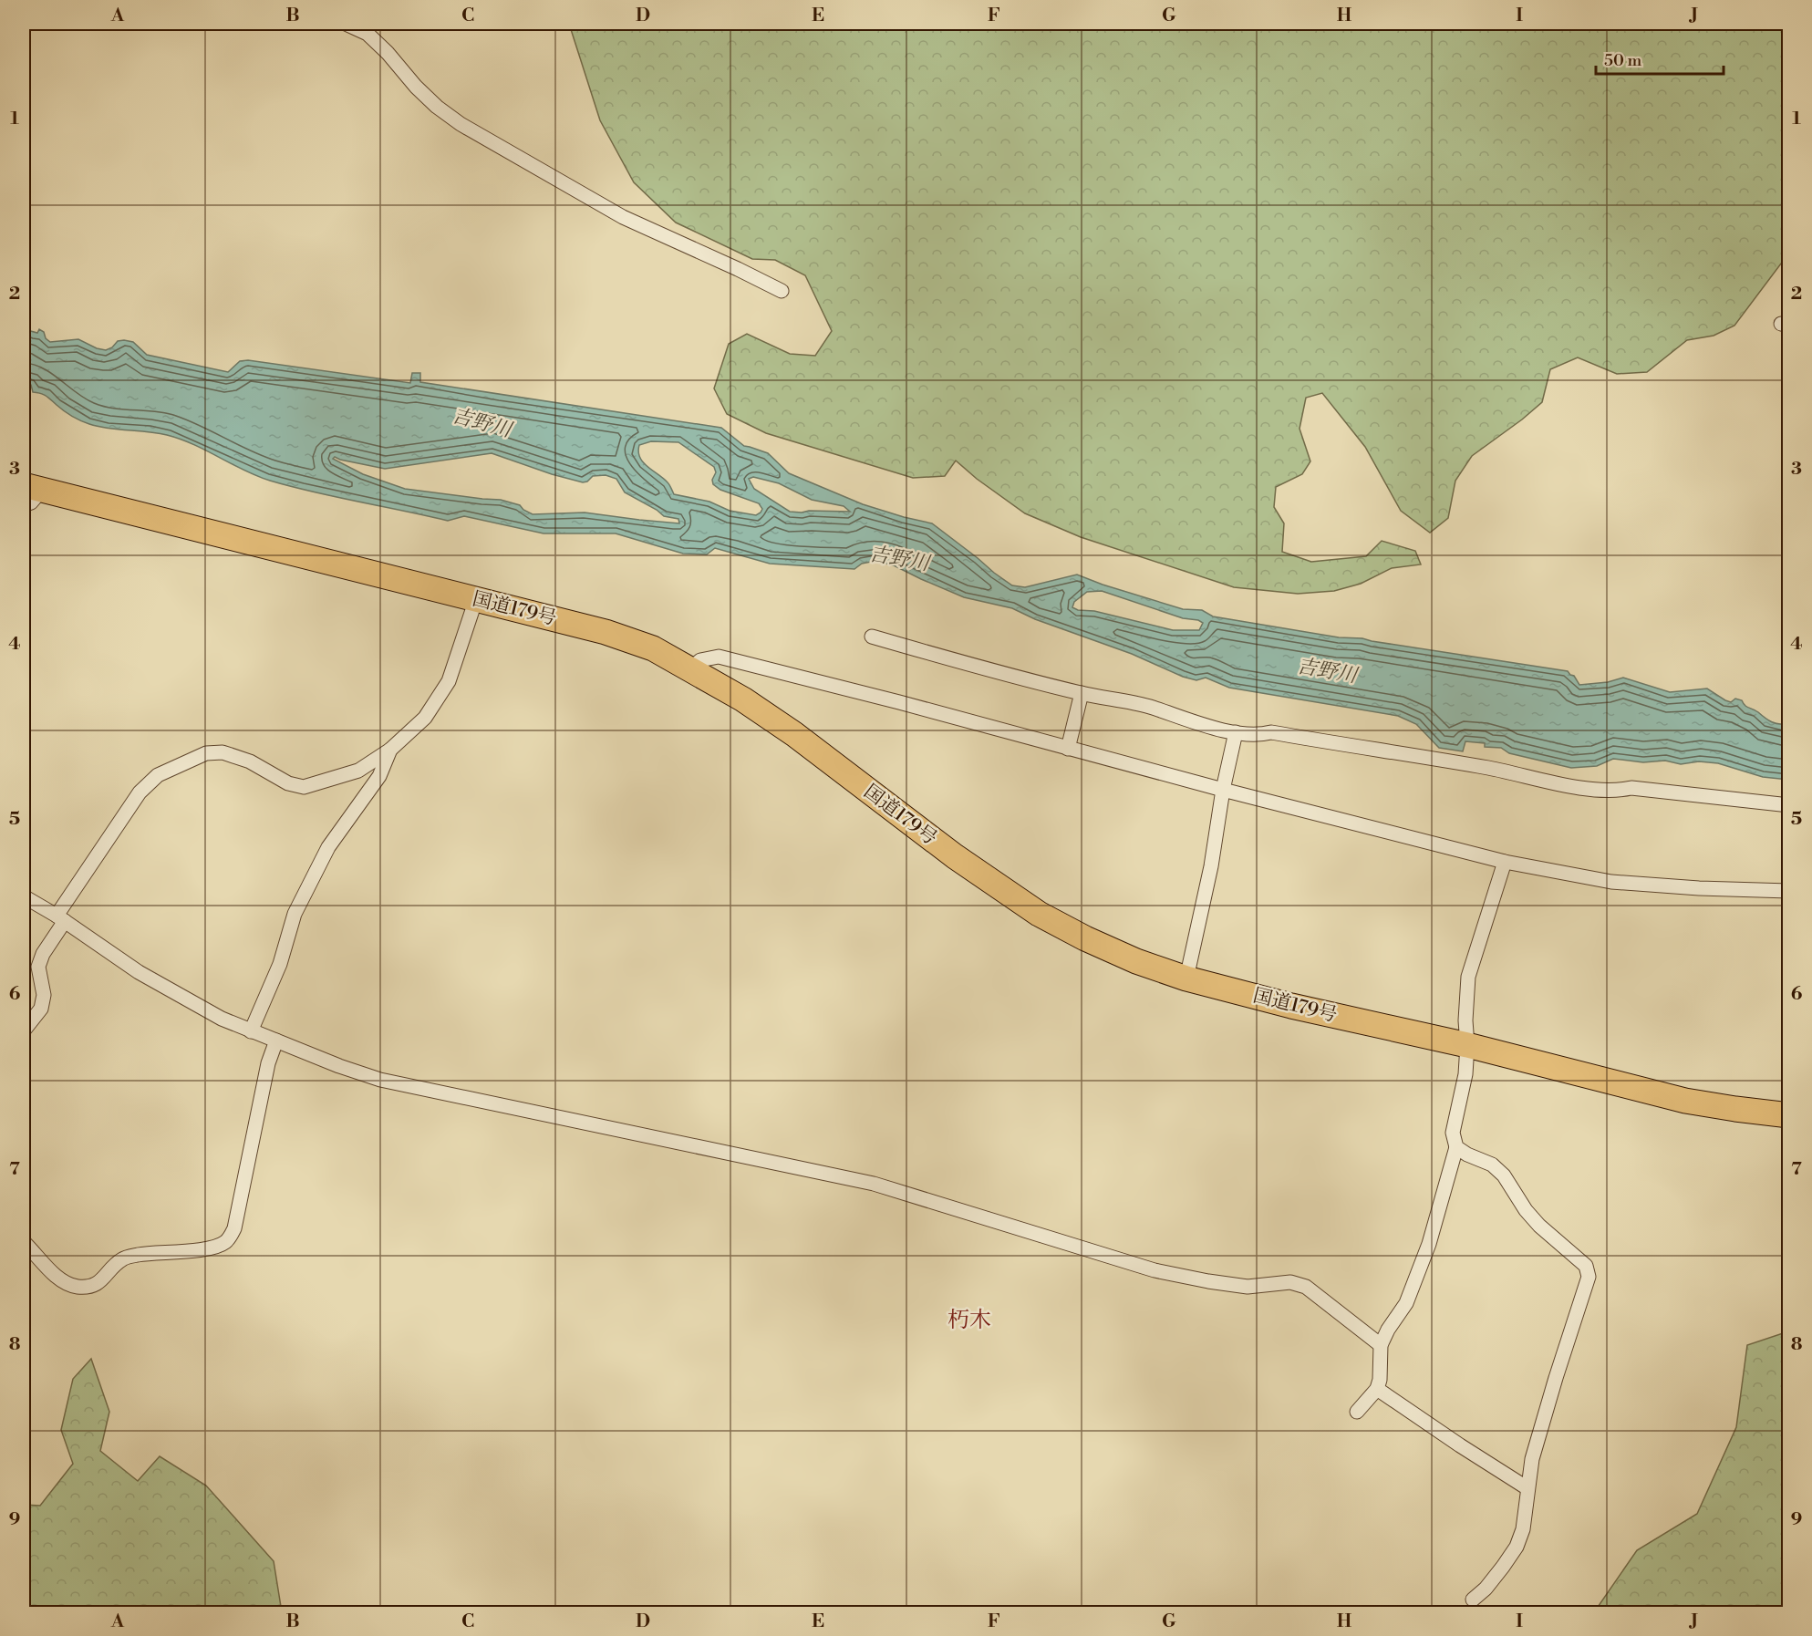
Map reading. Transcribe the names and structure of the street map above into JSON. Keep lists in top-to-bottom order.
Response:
{
  "streets": {
    "highway": ["国道179号"]
  },
  "districts": ["朽木"],
  "water": ["吉野川"],
  "scale_bar": "50 m",
  "grid": {
    "columns": [
      "A",
      "B",
      "C",
      "D",
      "E",
      "F",
      "G",
      "H",
      "I",
      "J"
    ],
    "rows": [
      "1",
      "2",
      "3",
      "4",
      "5",
      "6",
      "7",
      "8",
      "9"
    ]
  }
}
